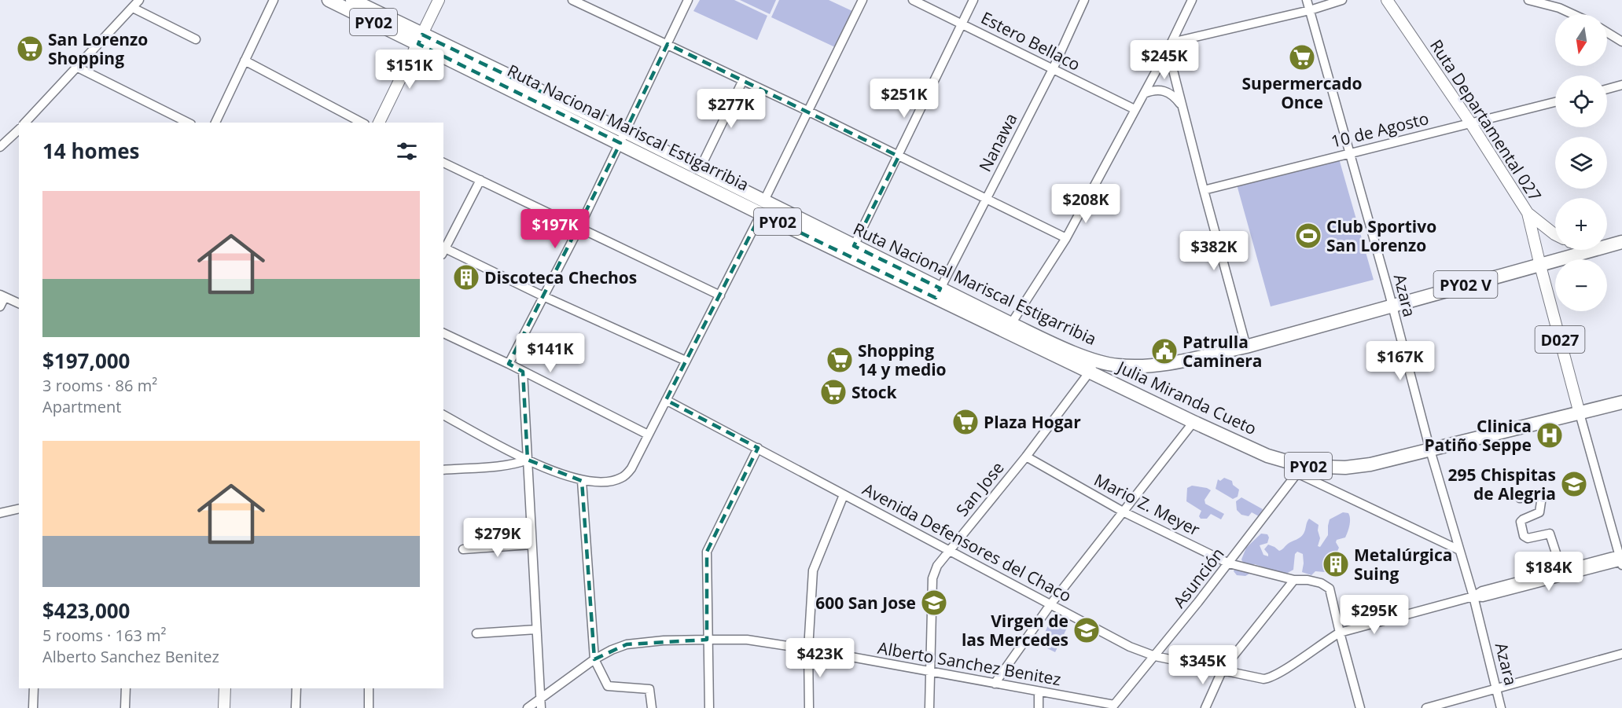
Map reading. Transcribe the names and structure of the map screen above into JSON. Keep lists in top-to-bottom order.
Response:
{
  "streets": {
    "highway": [
      "PY02",
      "Ruta Nacional Mariscal Estigarribia",
      "PY02 V",
      "Julia Miranda Cueto"
    ],
    "main road": ["Ruta Departamental 027", "D027"],
    "street": [
      "Estero Bellaco",
      "10 de Agosto",
      "Nanawa",
      "Azara",
      "San Jose",
      "Mario Z. Meyer",
      "Avenida Defensores del Chaco",
      "Asunción",
      "Alberto Sanchez Benitez"
    ]
  },
  "crossings": [
    ["Estero Bellaco", "Nanawa"],
    ["Ruta Departamental 027", "Ruta Nacional Mariscal Estigarribia"],
    ["Ruta Departamental 027", "10 de Agosto"],
    ["Ruta Departamental 027", "D027"],
    ["Ruta Nacional Mariscal Estigarribia", "Nanawa"],
    ["Ruta Nacional Mariscal Estigarribia", "Azara"],
    ["Ruta Nacional Mariscal Estigarribia", "D027"],
    ["Ruta Nacional Mariscal Estigarribia", "Julia Miranda Cueto"],
    ["Ruta Nacional Mariscal Estigarribia", "San Jose"],
    ["10 de Agosto", "Azara"],
    ["Azara", "Julia Miranda Cueto"],
    ["Azara", "Avenida Defensores del Chaco"],
    ["D027", "Julia Miranda Cueto"],
    ["Julia Miranda Cueto", "San Jose"],
    ["Julia Miranda Cueto", "Asunción"],
    ["San Jose", "Mario Z. Meyer"],
    ["San Jose", "Avenida Defensores del Chaco"],
    ["San Jose", "Alberto Sanchez Benitez"],
    ["Mario Z. Meyer", "Avenida Defensores del Chaco"],
    ["Mario Z. Meyer", "Asunción"],
    ["Avenida Defensores del Chaco", "Asunción"],
    ["Asunción", "Alberto Sanchez Benitez"]
  ],
  "places": {
    "supermarket": [
      "San Lorenzo Shopping",
      "Supermercado Once",
      "Shopping 14 y medio",
      "Stock",
      "Plaza Hogar"
    ],
    "sports": ["Club Sportivo San Lorenzo"],
    "building": ["Discoteca Chechos", "Metalúrgica Suing"],
    "public building": ["Patrulla Caminera"],
    "hospital": ["Clinica Patiño Seppe"],
    "school or university": ["295 Chispitas de Alegria", "600 San Jose", "Virgen de las Mercedes"]
  },
  "north": "bottom",
  "page": {
    "map_buttons": ["+", "−"],
    "price": [
      "$245K",
      "$151K",
      "$251K",
      "$277K",
      "$208K",
      "$197K",
      "$382K",
      "$141K",
      "$167K",
      "$279K",
      "$184K",
      "$295K",
      "$423K",
      "$345K"
    ],
    "heading": "14 homes",
    "list": [
      {
        "name": "$197,000",
        "note": "3 rooms · 86 m² · Apartment"
      },
      {
        "name": "$423,000",
        "note": "5 rooms · 163 m² · Alberto Sanchez Benitez"
      }
    ]
  }
}
